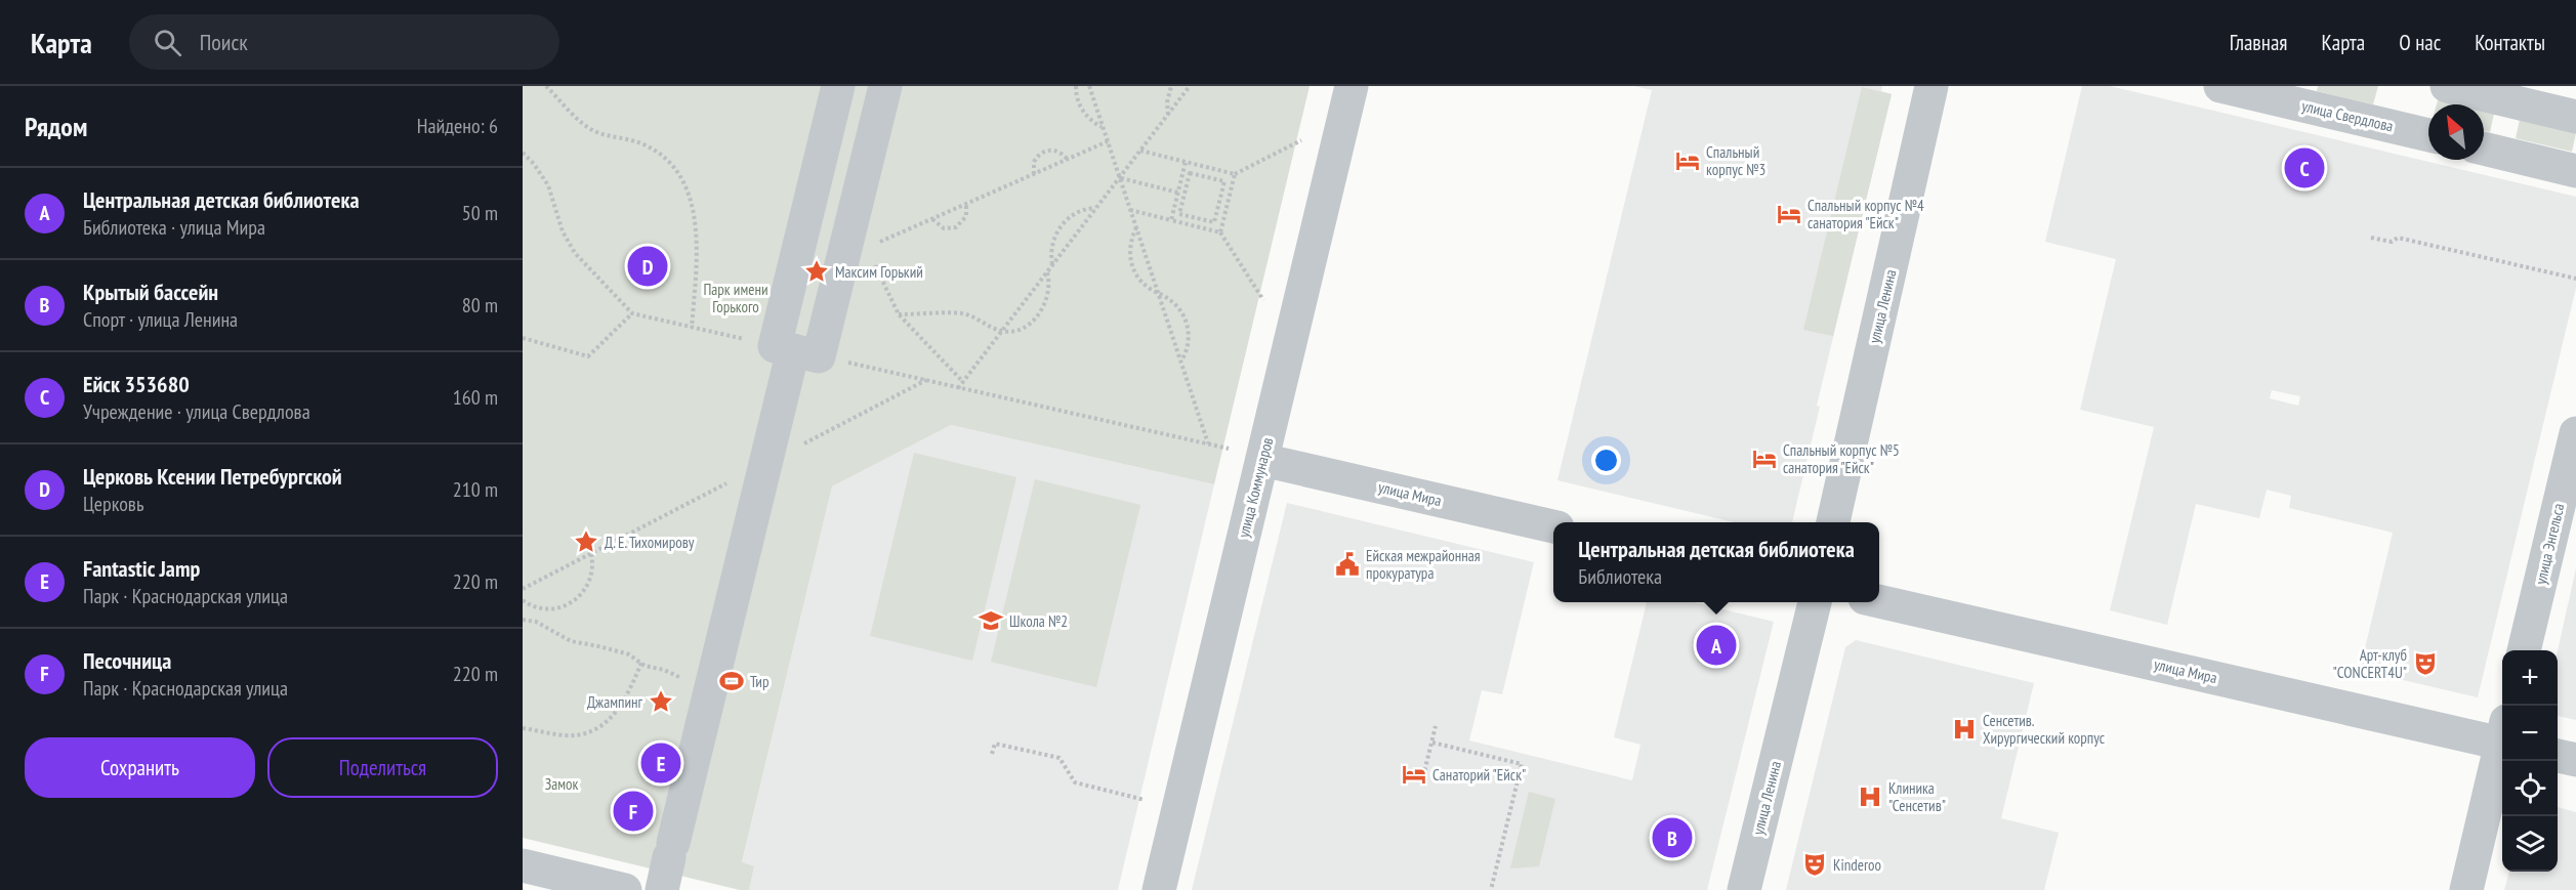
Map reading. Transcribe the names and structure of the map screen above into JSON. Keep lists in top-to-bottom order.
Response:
{
  "streets": {
    "street": [
      "улица Свердлова",
      "улица Ленина",
      "улица Коммунаров",
      "улица Мира",
      "улица Энгельса"
    ]
  },
  "crossings": [
    ["улица Коммунаров", "улица Мира"]
  ],
  "parks": ["Парк имени Горького", "Замок"],
  "places": {
    "hotel": [
      "Спальный корпус №3",
      "Спальный корпус №4 санатория \"Ейск\"",
      "Спальный корпус №5 санатория \"Ейск\"",
      "Санаторий \"Ейск\""
    ],
    "place": ["Максим Горький", "Д. Е. Тихомирову", "Джампинг"],
    "public building": ["Ейская межрайонная прокуратура"],
    "school or university": ["Школа №2"],
    "theatre": ["Арт-клуб \"CONCERT4U\"", "Kinderoo"],
    "sports": ["Тир"],
    "hospital": ["Сенсетив. Хирургический корпус", "Клиника \"Сенсетив\""]
  },
  "north": "top left",
  "page": {
    "header": "Карта",
    "search": "Поиск",
    "nav": [
      "Главная",
      "Карта",
      "О нас",
      "Контакты"
    ],
    "heading": ["Рядом", "Найдено: 6"],
    "pins": [
      "C",
      "D",
      "A",
      "E",
      "F",
      "B"
    ],
    "list": [
      {
        "mark": "A",
        "name": "Центральная детская библиотека",
        "note": "Библиотека · улица Мира",
        "value": "50 m"
      },
      {
        "mark": "B",
        "name": "Крытый бассейн",
        "note": "Спорт · улица Ленина",
        "value": "80 m"
      },
      {
        "mark": "C",
        "name": "Ейск 353680",
        "note": "Учреждение · улица Свердлова",
        "value": "160 m"
      },
      {
        "mark": "D",
        "name": "Церковь Ксении Петребургской",
        "note": "Церковь",
        "value": "210 m"
      },
      {
        "mark": "E",
        "name": "Fantastic Jamp",
        "note": "Парк · Краснодарская улица",
        "value": "220 m"
      },
      {
        "mark": "F",
        "name": "Песочница",
        "note": "Парк · Краснодарская улица",
        "value": "220 m"
      }
    ],
    "popup": ["Центральная детская библиотека", "Библиотека"],
    "map_buttons": ["+", "−"],
    "buttons": ["Сохранить", "Поделиться"]
  }
}
